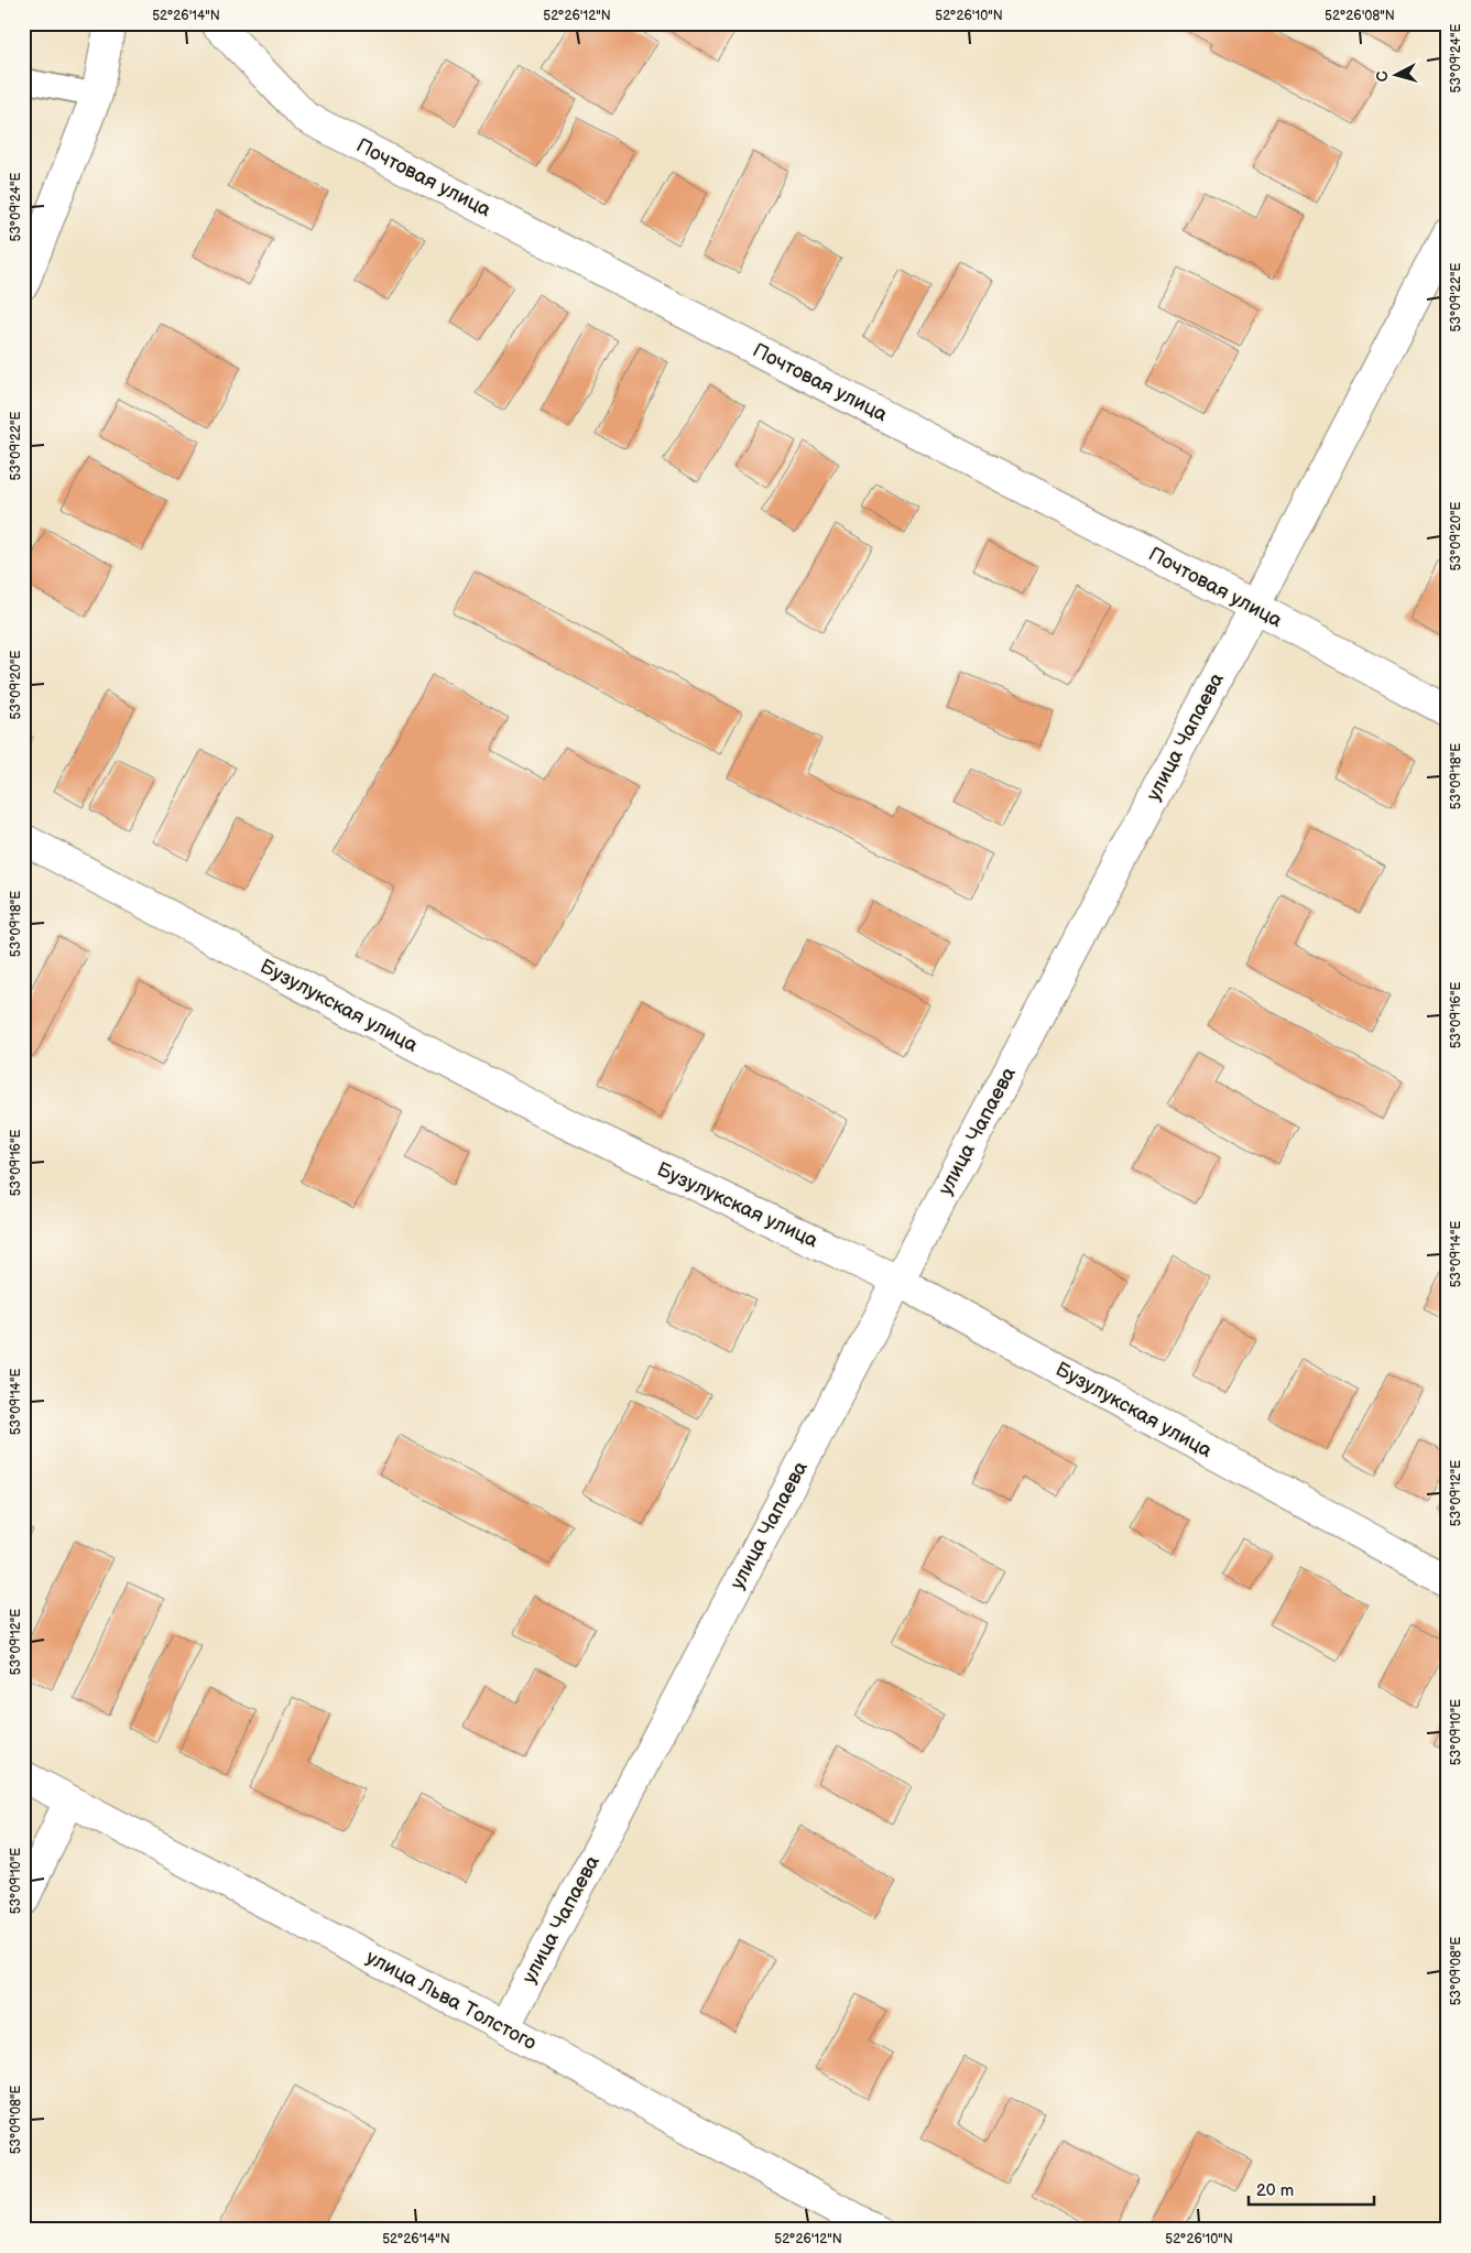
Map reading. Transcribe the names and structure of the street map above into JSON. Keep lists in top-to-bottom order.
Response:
{
  "streets": {
    "street": [
      "Почтовая улица",
      "улица Чапаева",
      "Бузулукская улица",
      "улица Льва Толстого"
    ]
  },
  "crossings": [
    ["Почтовая улица", "улица Чапаева"],
    ["улица Чапаева", "Бузулукская улица"],
    ["улица Чапаева", "улица Льва Толстого"]
  ],
  "scale_bar": "20 m",
  "north": "left",
  "coordinates": [
    "52°26'14\"N",
    "52°26'12\"N",
    "52°26'10\"N",
    "52°26'08\"N",
    "53°09'24\"E",
    "53°09'22\"E",
    "53°09'20\"E",
    "53°09'18\"E",
    "53°09'16\"E",
    "53°09'14\"E",
    "53°09'12\"E",
    "53°09'10\"E",
    "53°09'08\"E"
  ]
}
